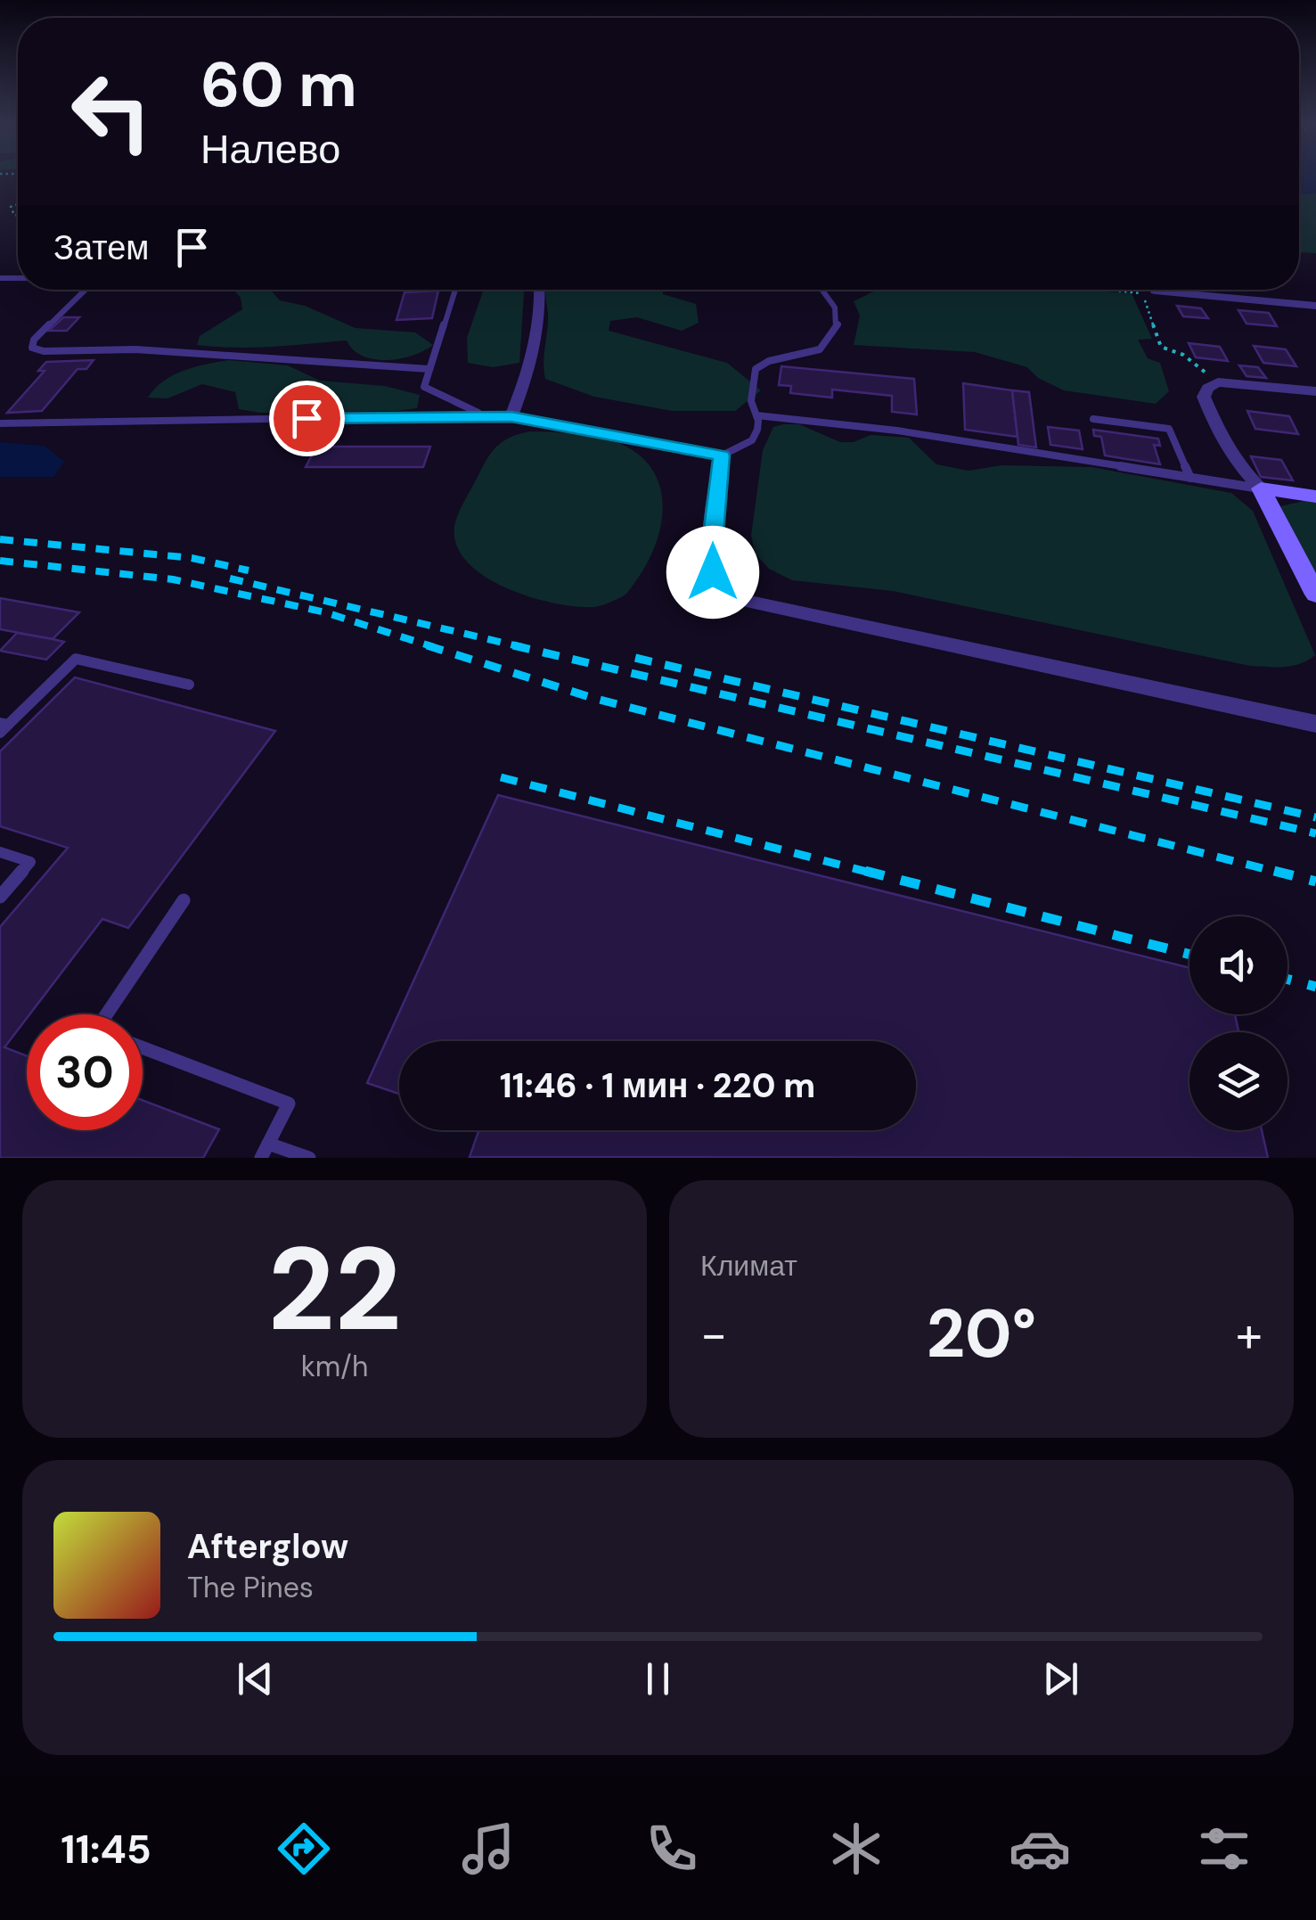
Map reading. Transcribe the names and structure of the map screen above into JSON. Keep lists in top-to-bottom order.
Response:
{
  "page": {
    "turn": ["60 m", "Налево"],
    "then": "Затем",
    "limit": "30",
    "trip": "11:46 · 1 мин · 220 m",
    "tile": [
      ["22", "km/h"],
      "Климат"
    ],
    "heat": ["−", "20°", "+"],
    "song": ["Afterglow", "The Pines"],
    "tabs": "11:45"
  }
}
